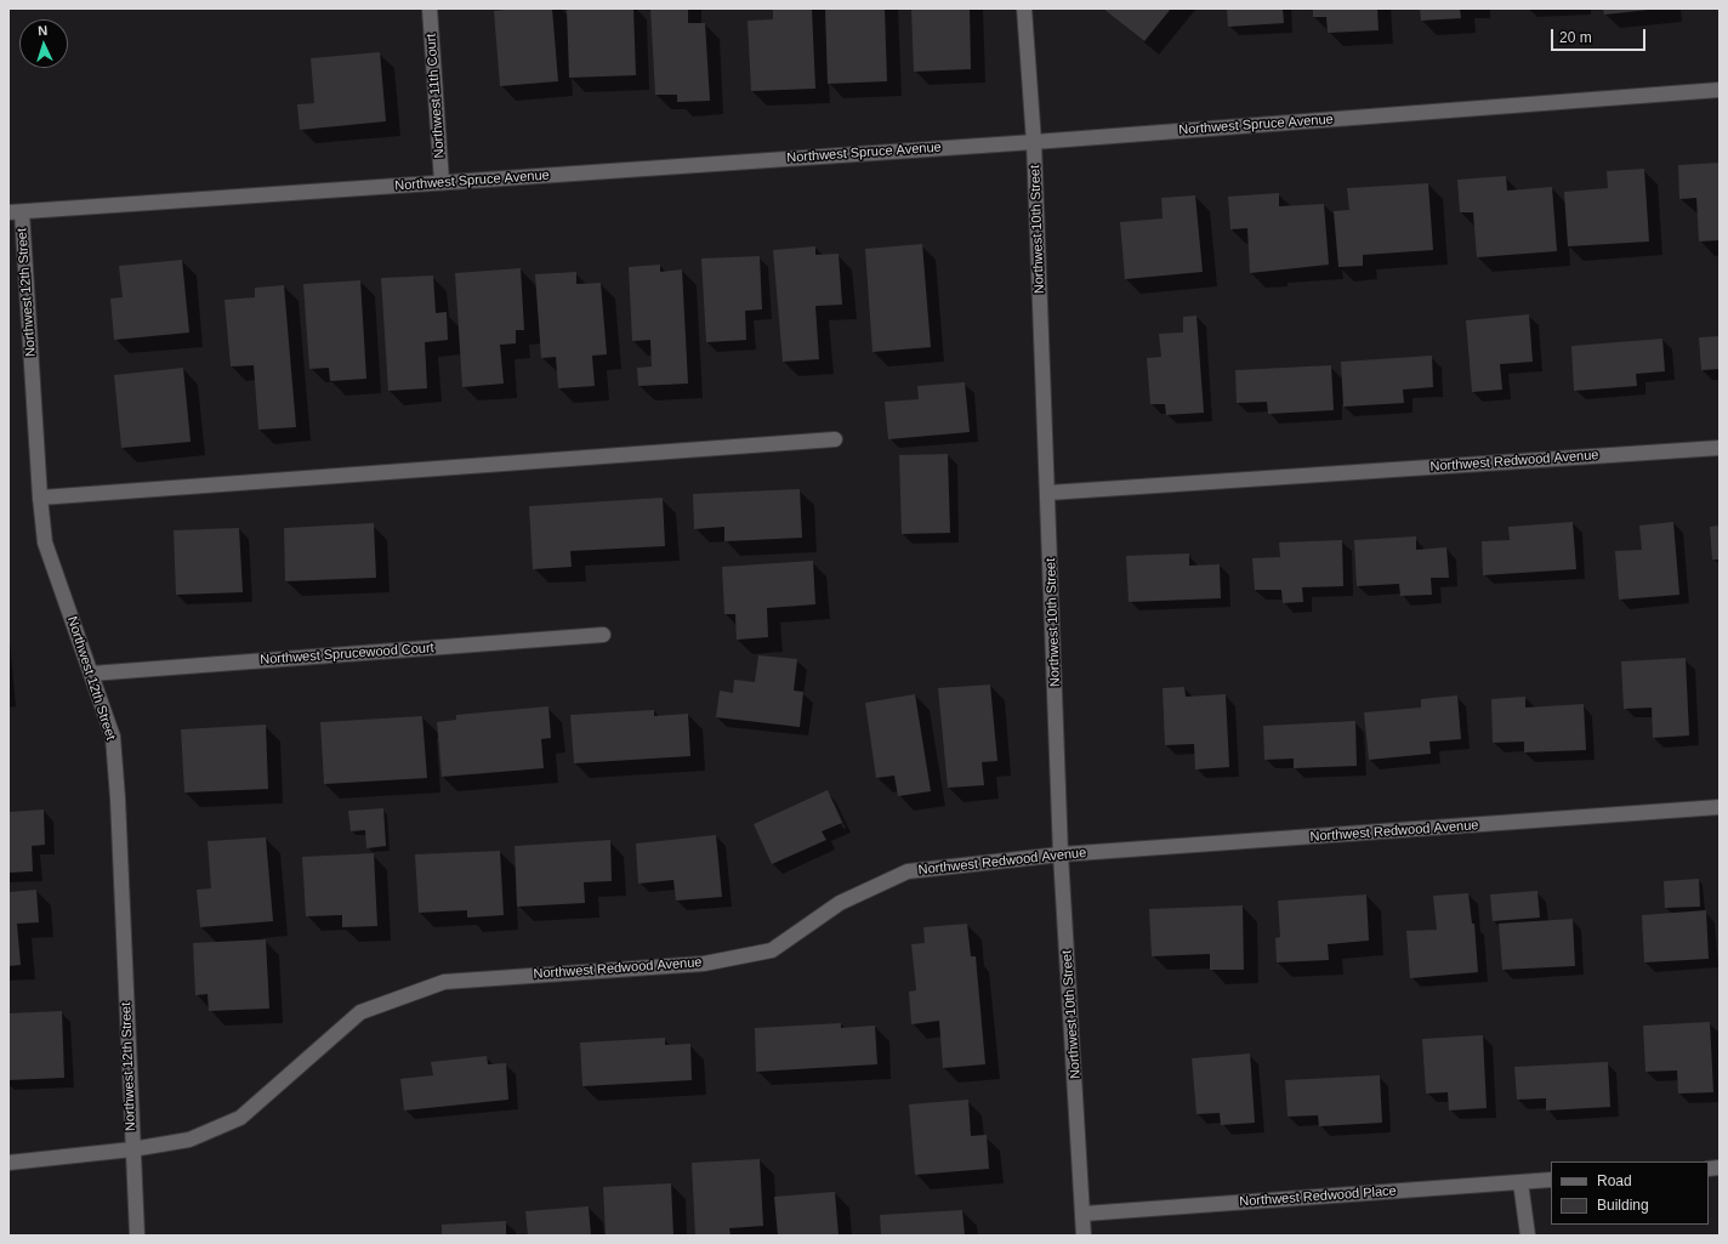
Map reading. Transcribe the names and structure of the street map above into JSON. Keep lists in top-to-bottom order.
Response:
{
  "streets": {
    "street": [
      "Northwest 11th Court",
      "Northwest Spruce Avenue",
      "Northwest 10th Street",
      "Northwest 12th Street",
      "Northwest Redwood Avenue",
      "Northwest Sprucewood Court",
      "Northwest Redwood Place"
    ]
  },
  "crossings": [
    ["Northwest 11th Court", "Northwest Spruce Avenue"],
    ["Northwest Spruce Avenue", "Northwest 10th Street"],
    ["Northwest Spruce Avenue", "Northwest 12th Street"],
    ["Northwest 10th Street", "Northwest Redwood Avenue"],
    ["Northwest 10th Street", "Northwest Redwood Place"],
    ["Northwest 12th Street", "Northwest Redwood Avenue"],
    ["Northwest 12th Street", "Northwest Sprucewood Court"]
  ],
  "legend": ["Road", "Building"],
  "scale_bar": "20 m",
  "north": "top"
}
